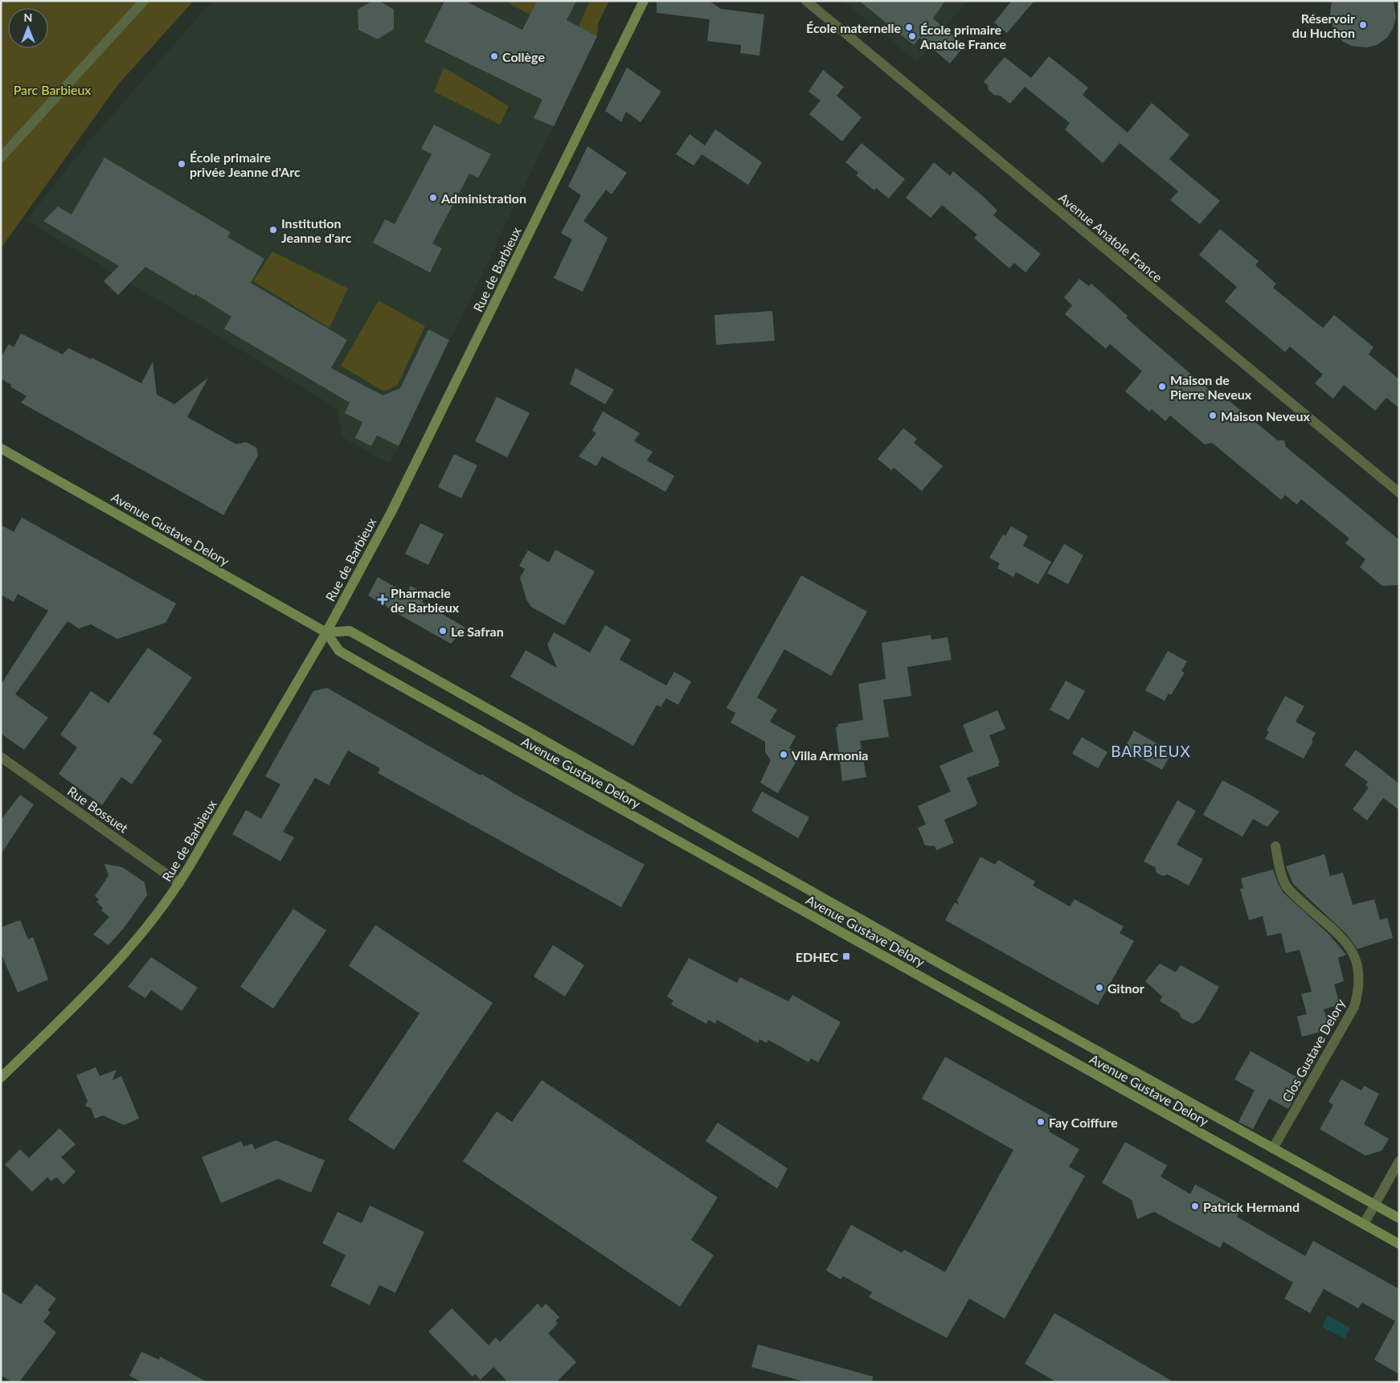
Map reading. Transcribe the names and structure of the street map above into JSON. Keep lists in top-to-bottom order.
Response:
{
  "streets": {
    "main road": ["Rue de Barbieux", "Avenue Gustave Delory"],
    "street": ["Avenue Anatole France", "Rue Bossuet", "Clos Gustave Delory"]
  },
  "crossings": [
    ["Rue de Barbieux", "Avenue Gustave Delory"],
    ["Rue de Barbieux", "Rue Bossuet"],
    ["Avenue Gustave Delory", "Clos Gustave Delory"]
  ],
  "districts": ["BARBIEUX"],
  "parks": ["Parc Barbieux"],
  "places": {
    "other": [
      "Réservoir du Huchon",
      "École maternelle",
      "École primaire Anatole France",
      "Collège",
      "École primaire privée Jeanne d'Arc",
      "Administration",
      "Institution Jeanne d'arc",
      "Maison de Pierre Neveux",
      "Maison Neveux",
      "Le Safran",
      "Villa Armonia",
      "Gitnor",
      "Fay Coiffure",
      "Patrick Hermand"
    ],
    "health": ["Pharmacie de Barbieux"],
    "transit": ["EDHEC"]
  },
  "north": "top"
}
